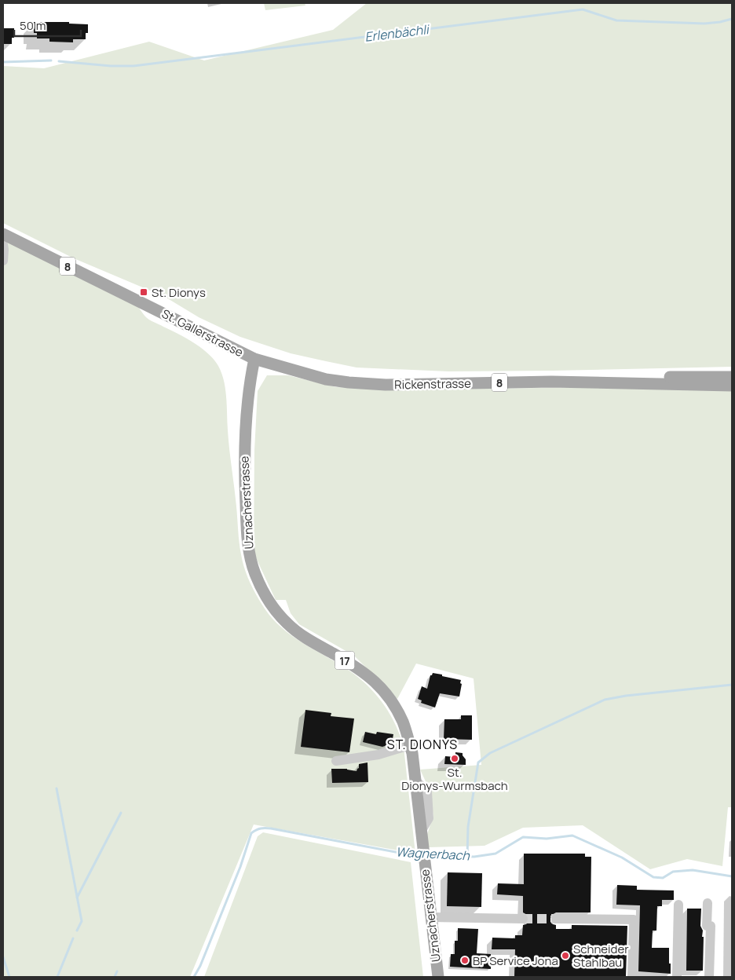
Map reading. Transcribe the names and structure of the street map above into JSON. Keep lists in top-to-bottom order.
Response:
{
  "streets": {
    "main road": [
      "8",
      "St. Gallerstrasse",
      "Rickenstrasse",
      "Uznacherstrasse",
      "17"
    ]
  },
  "crossings": [
    ["St. Gallerstrasse", "Rickenstrasse"],
    ["St. Gallerstrasse", "Uznacherstrasse"],
    ["Rickenstrasse", "Uznacherstrasse"]
  ],
  "districts": ["ST. DIONYS"],
  "water": ["Erlenbächli", "Wagnerbach"],
  "places": {
    "transit": ["St. Dionys"],
    "other": ["St. Dionys-Wurmsbach", "Schneider Stahlbau", "BP Service Jona"]
  },
  "scale_bar": "50 m"
}
